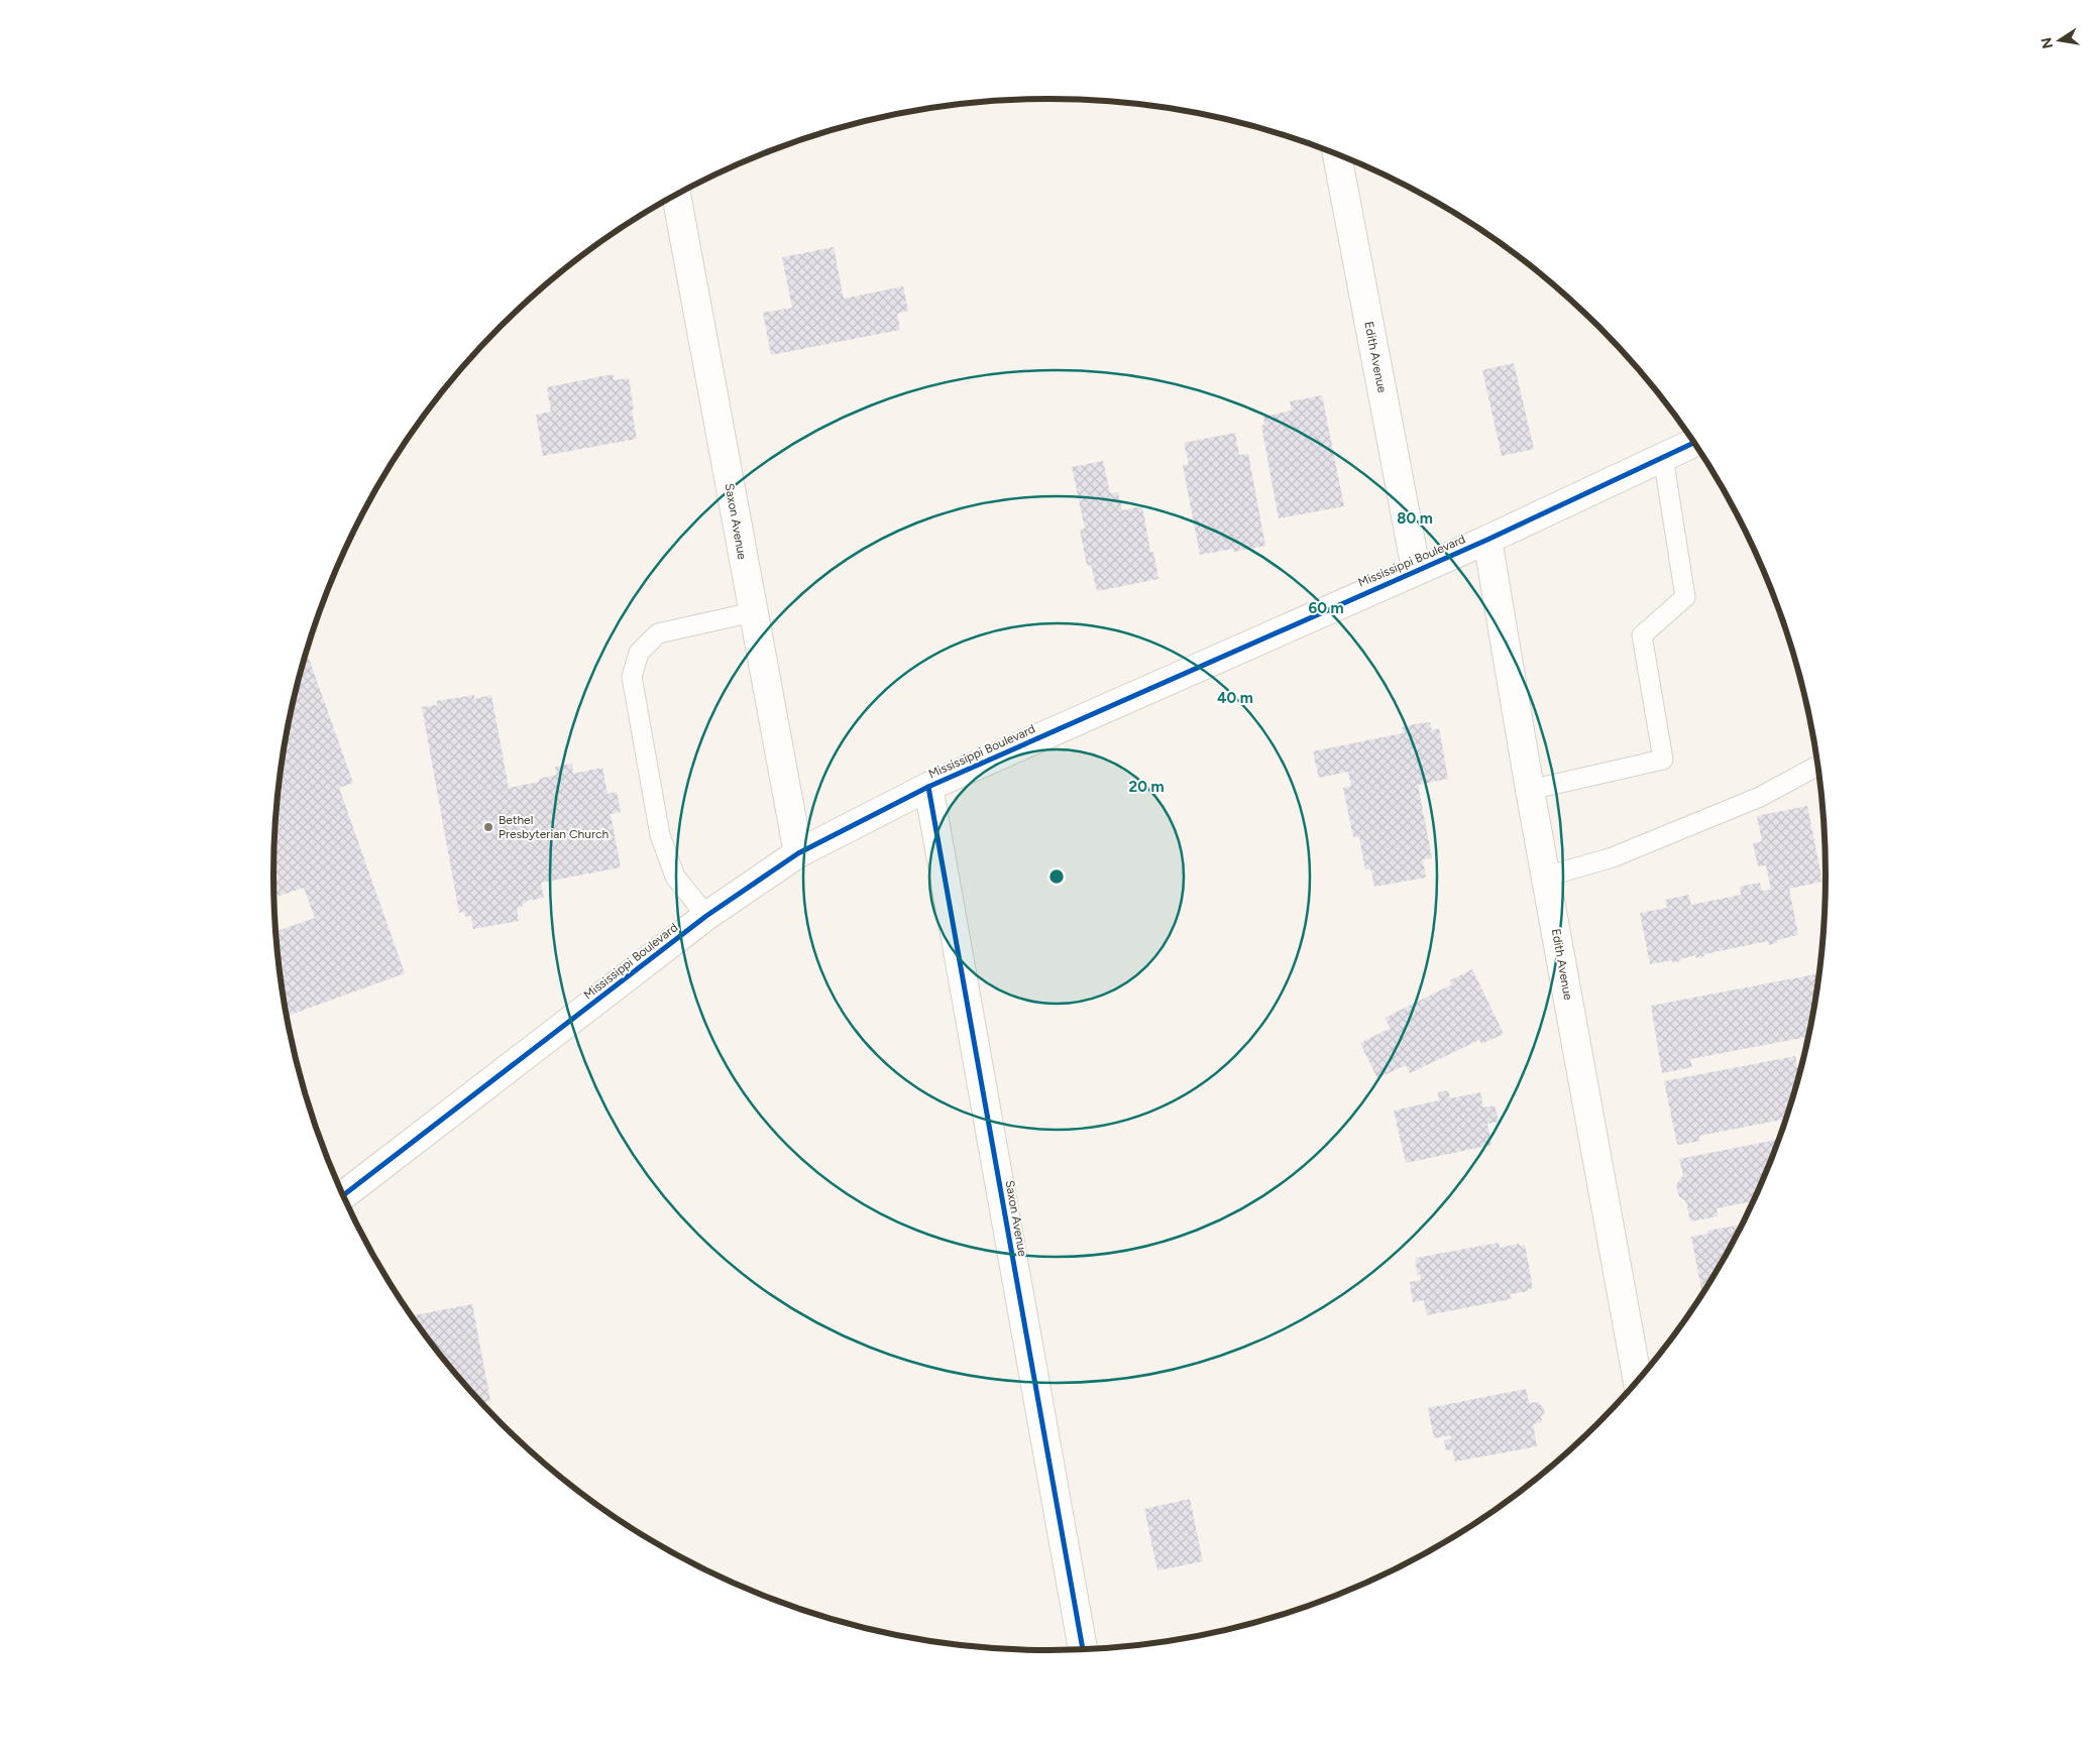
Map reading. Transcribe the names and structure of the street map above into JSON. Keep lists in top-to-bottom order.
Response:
{
  "streets": {
    "street": ["Edith Avenue", "Saxon Avenue", "Mississippi Boulevard"]
  },
  "crossings": [
    ["Edith Avenue", "Mississippi Boulevard"],
    ["Saxon Avenue", "Mississippi Boulevard"]
  ],
  "places": ["Bethel Presbyterian Church"],
  "north": "left",
  "rings": [
    "80 m",
    "60 m",
    "40 m",
    "20 m"
  ]
}
